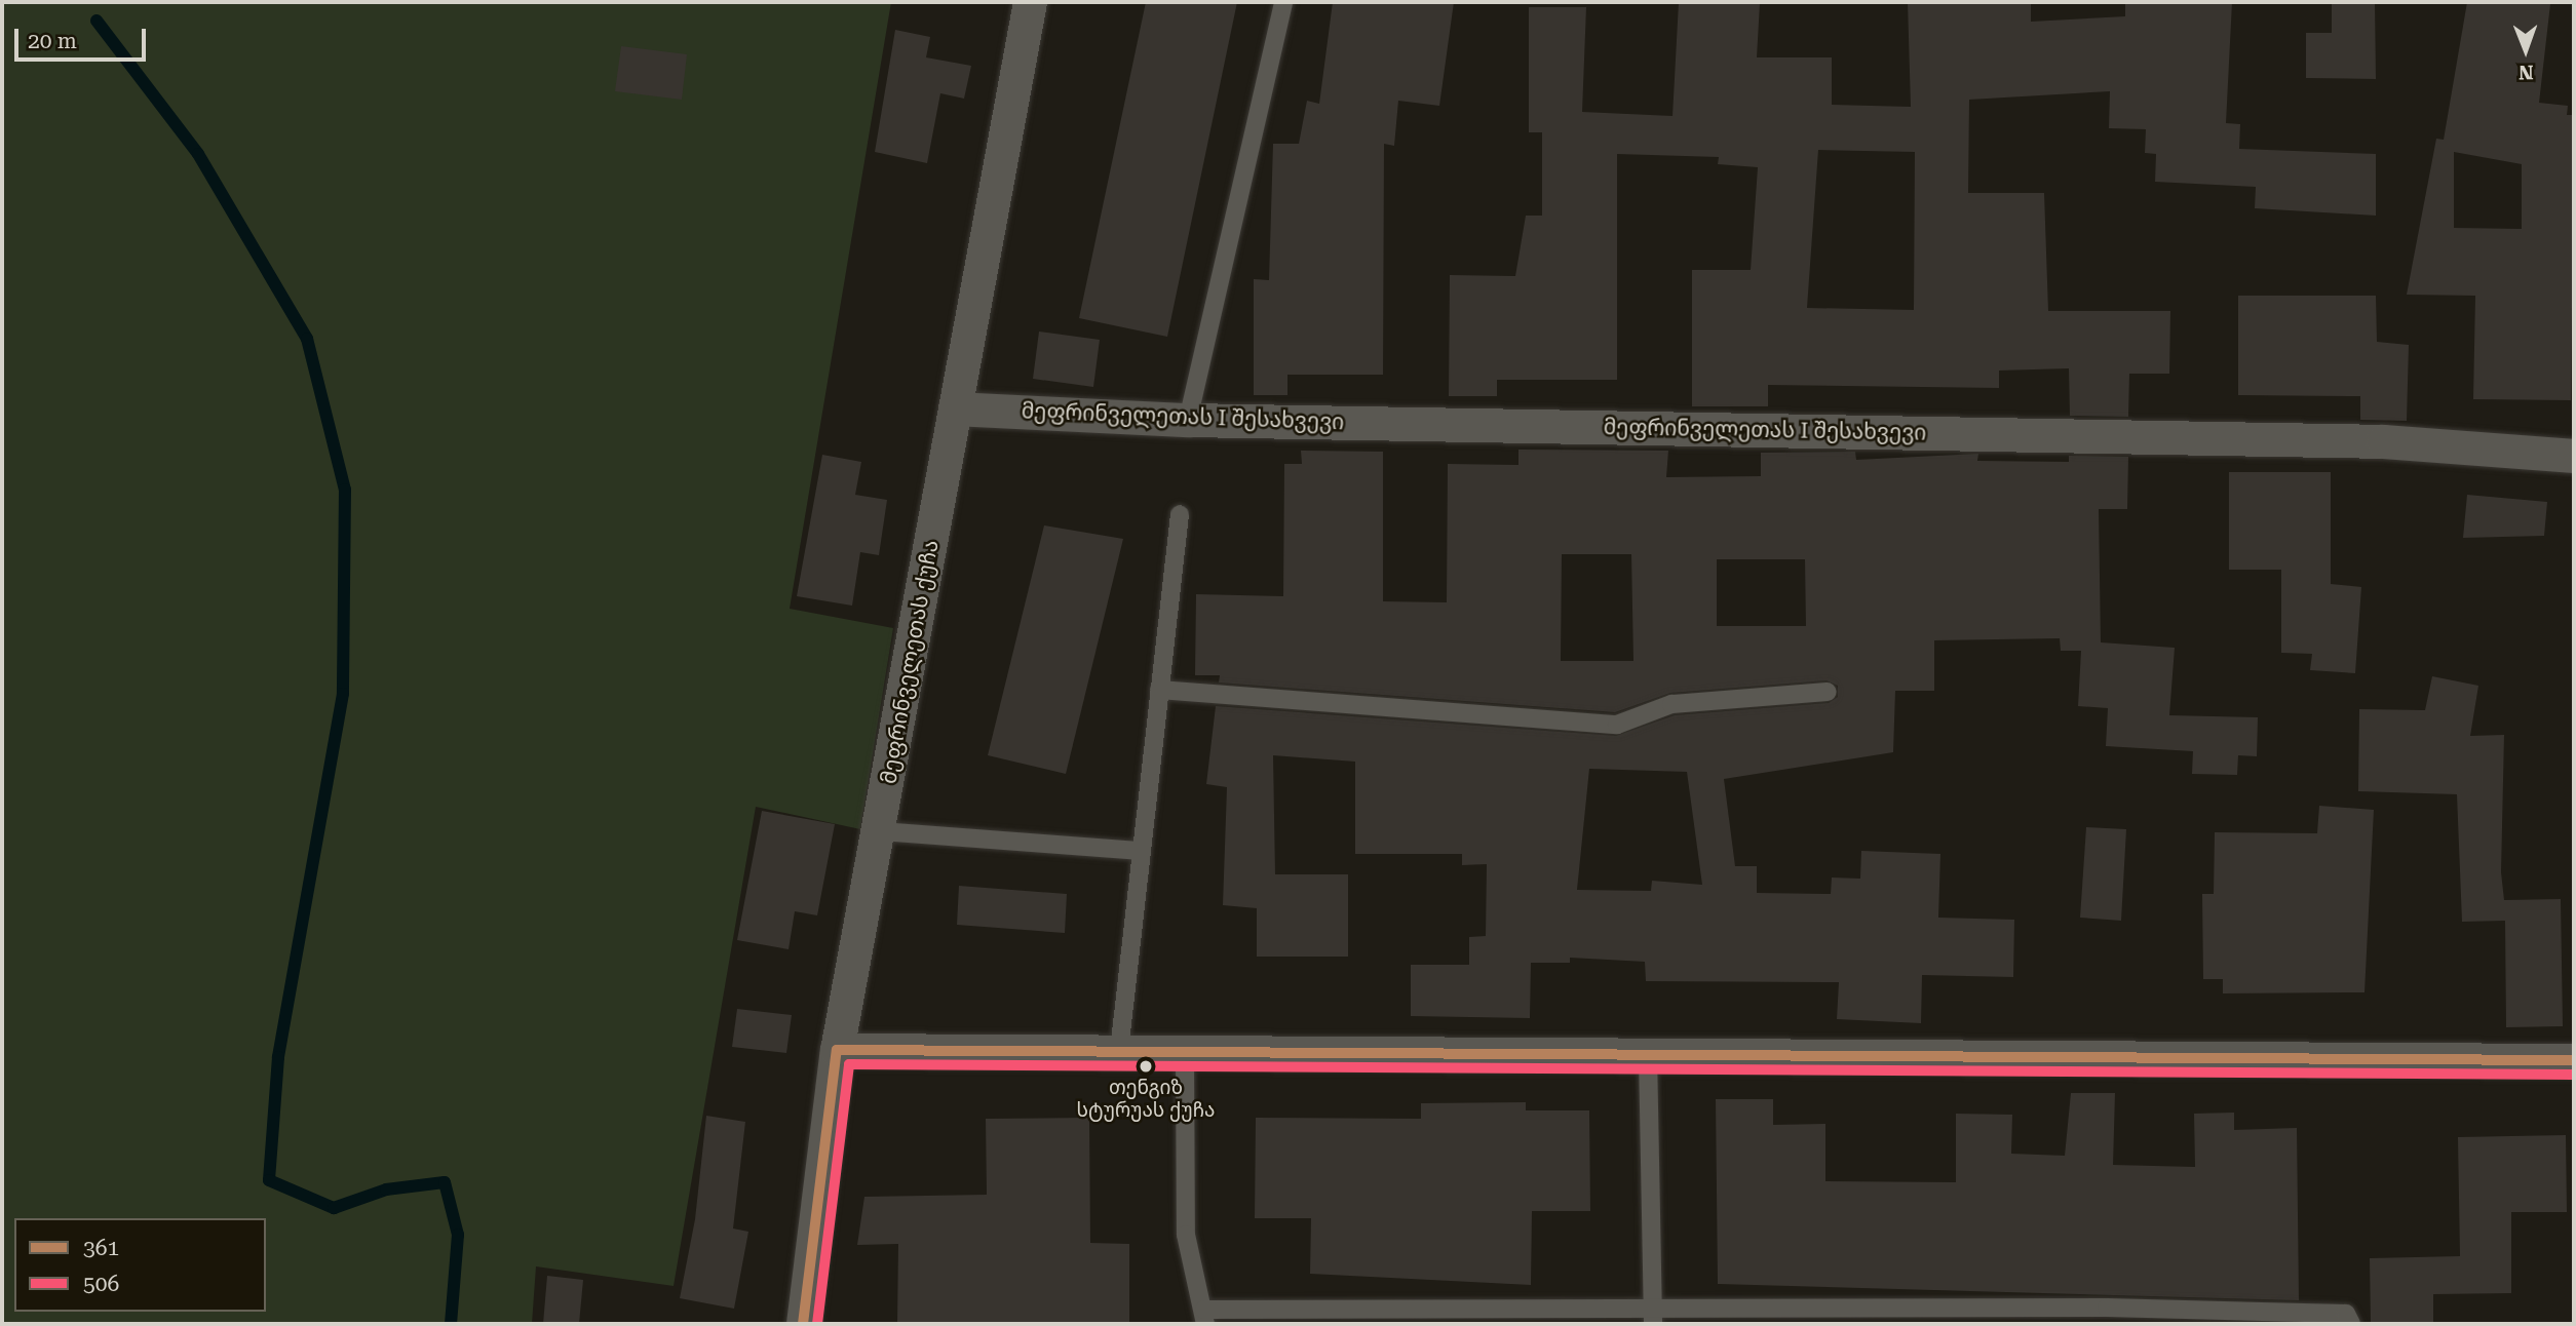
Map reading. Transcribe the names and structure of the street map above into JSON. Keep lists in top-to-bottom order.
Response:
{
  "streets": {
    "street": ["მეფრინველეთას I შესახვევი", "მეფრინველეთას ქუჩა"]
  },
  "crossings": [
    ["მეფრინველეთას I შესახვევი", "მეფრინველეთას ქუჩა"]
  ],
  "places": ["თენგიზ სტურუას ქუჩა"],
  "lines": ["transit line 361", "transit line 506"],
  "legend": ["361", "506"],
  "scale_bar": "20 m",
  "north": "bottom"
}
